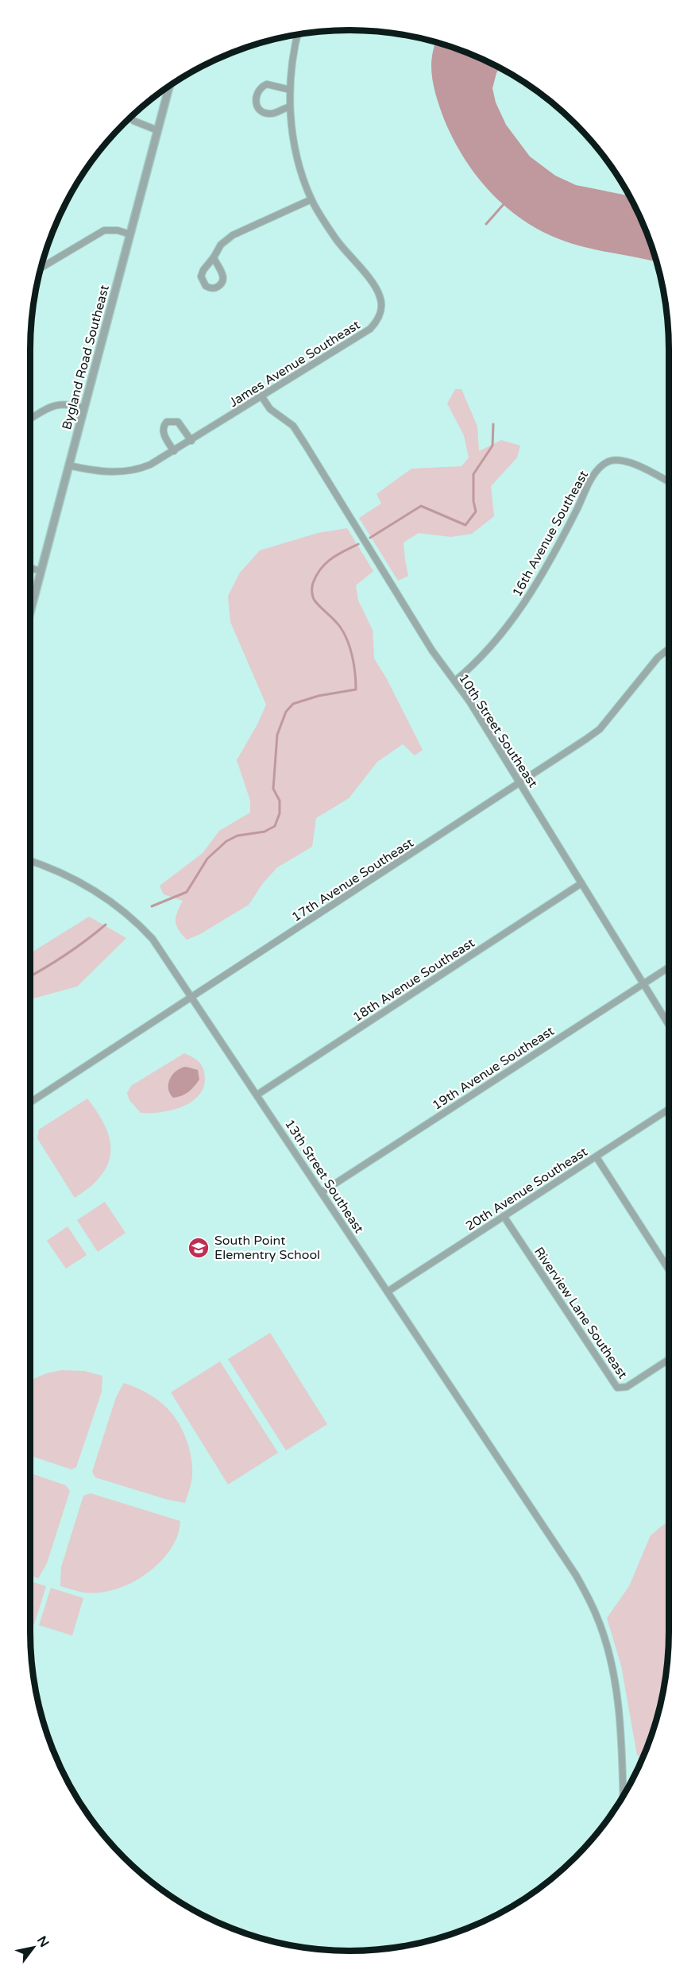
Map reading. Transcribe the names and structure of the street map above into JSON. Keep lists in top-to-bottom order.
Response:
{
  "streets": {
    "street": [
      "Bygland Road Southeast",
      "James Avenue Southeast",
      "16th Avenue Southeast",
      "10th Street Southeast",
      "17th Avenue Southeast",
      "18th Avenue Southeast",
      "19th Avenue Southeast",
      "13th Street Southeast",
      "20th Avenue Southeast",
      "Riverview Lane Southeast"
    ]
  },
  "crossings": [
    ["Bygland Road Southeast", "James Avenue Southeast"],
    ["James Avenue Southeast", "10th Street Southeast"],
    ["16th Avenue Southeast", "10th Street Southeast"],
    ["10th Street Southeast", "17th Avenue Southeast"],
    ["10th Street Southeast", "18th Avenue Southeast"],
    ["10th Street Southeast", "19th Avenue Southeast"],
    ["17th Avenue Southeast", "13th Street Southeast"],
    ["18th Avenue Southeast", "13th Street Southeast"],
    ["19th Avenue Southeast", "13th Street Southeast"],
    ["13th Street Southeast", "20th Avenue Southeast"],
    ["20th Avenue Southeast", "Riverview Lane Southeast"]
  ],
  "places": {
    "school or university": ["South Point Elementry School"]
  },
  "north": "top right"
}
